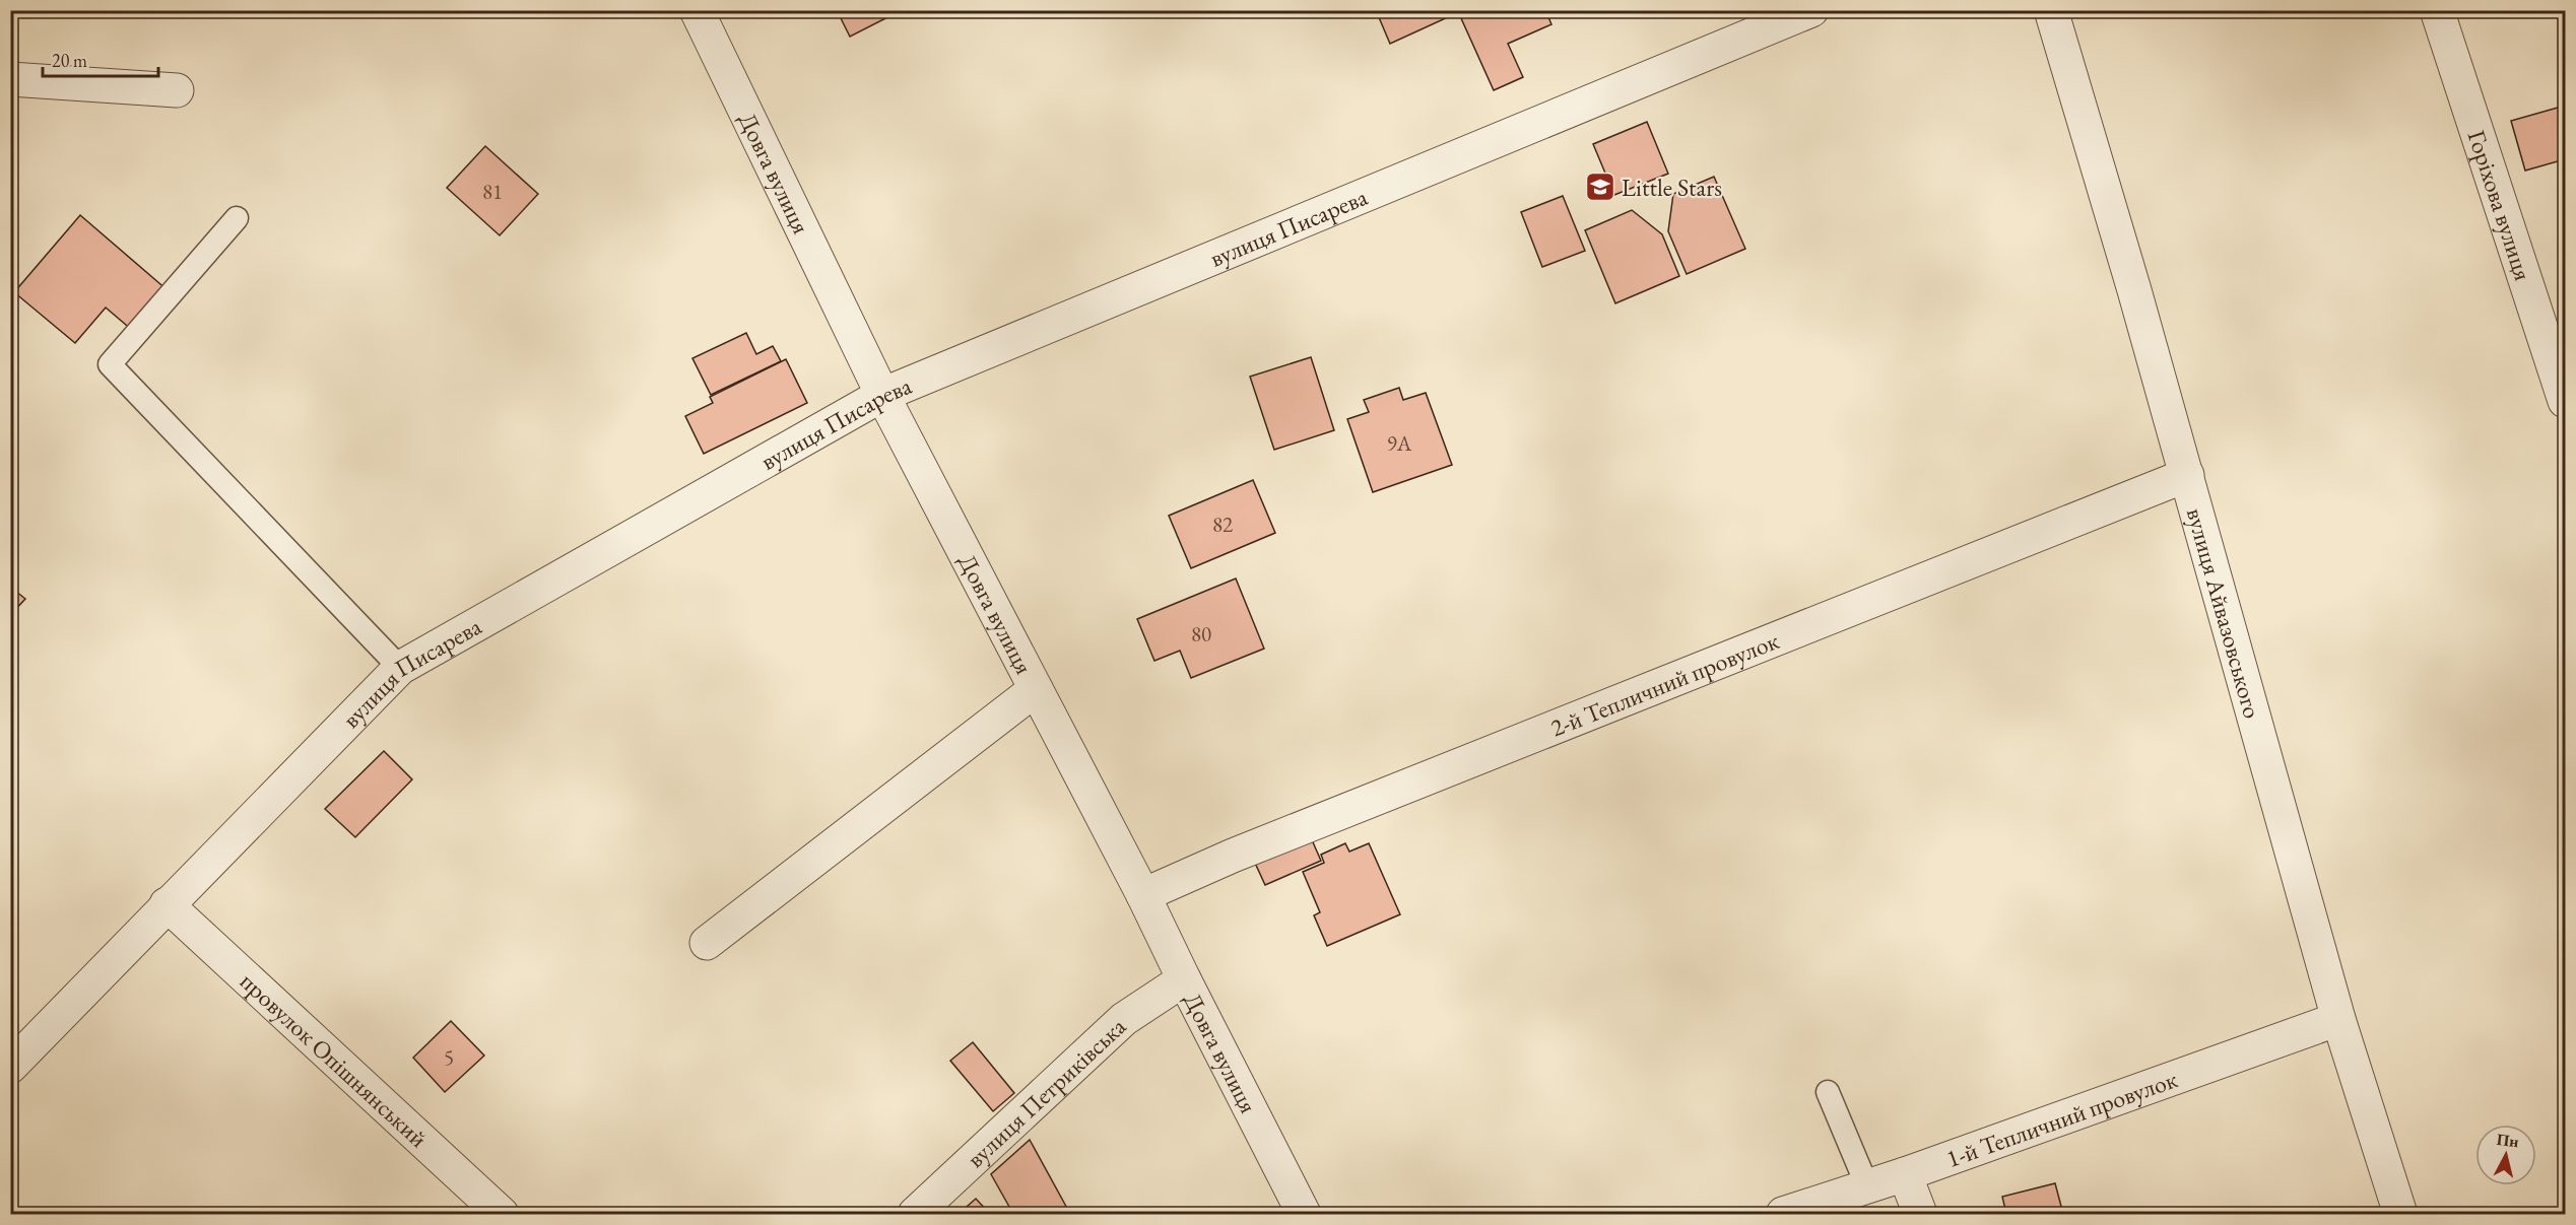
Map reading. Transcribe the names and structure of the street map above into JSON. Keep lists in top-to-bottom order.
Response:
{
  "streets": {
    "street": [
      "Довга вулиця",
      "Горіхова вулиця",
      "вулиця Писарева",
      "вулиця Айвазовського",
      "2-й Тепличний провулок",
      "провулок Опішнянський",
      "вулиця Петриківська",
      "1-й Тепличний провулок"
    ]
  },
  "crossings": [
    ["Довга вулиця", "вулиця Писарева"],
    ["Довга вулиця", "2-й Тепличний провулок"],
    ["Довга вулиця", "вулиця Петриківська"],
    ["вулиця Писарева", "провулок Опішнянський"],
    ["вулиця Айвазовського", "2-й Тепличний провулок"],
    ["вулиця Айвазовського", "1-й Тепличний провулок"]
  ],
  "places": {
    "school or university": ["Little Stars"]
  },
  "house_numbers": [
    "81",
    "9А",
    "82",
    "80",
    "5"
  ],
  "scale_bar": "20 m",
  "north": "top"
}
